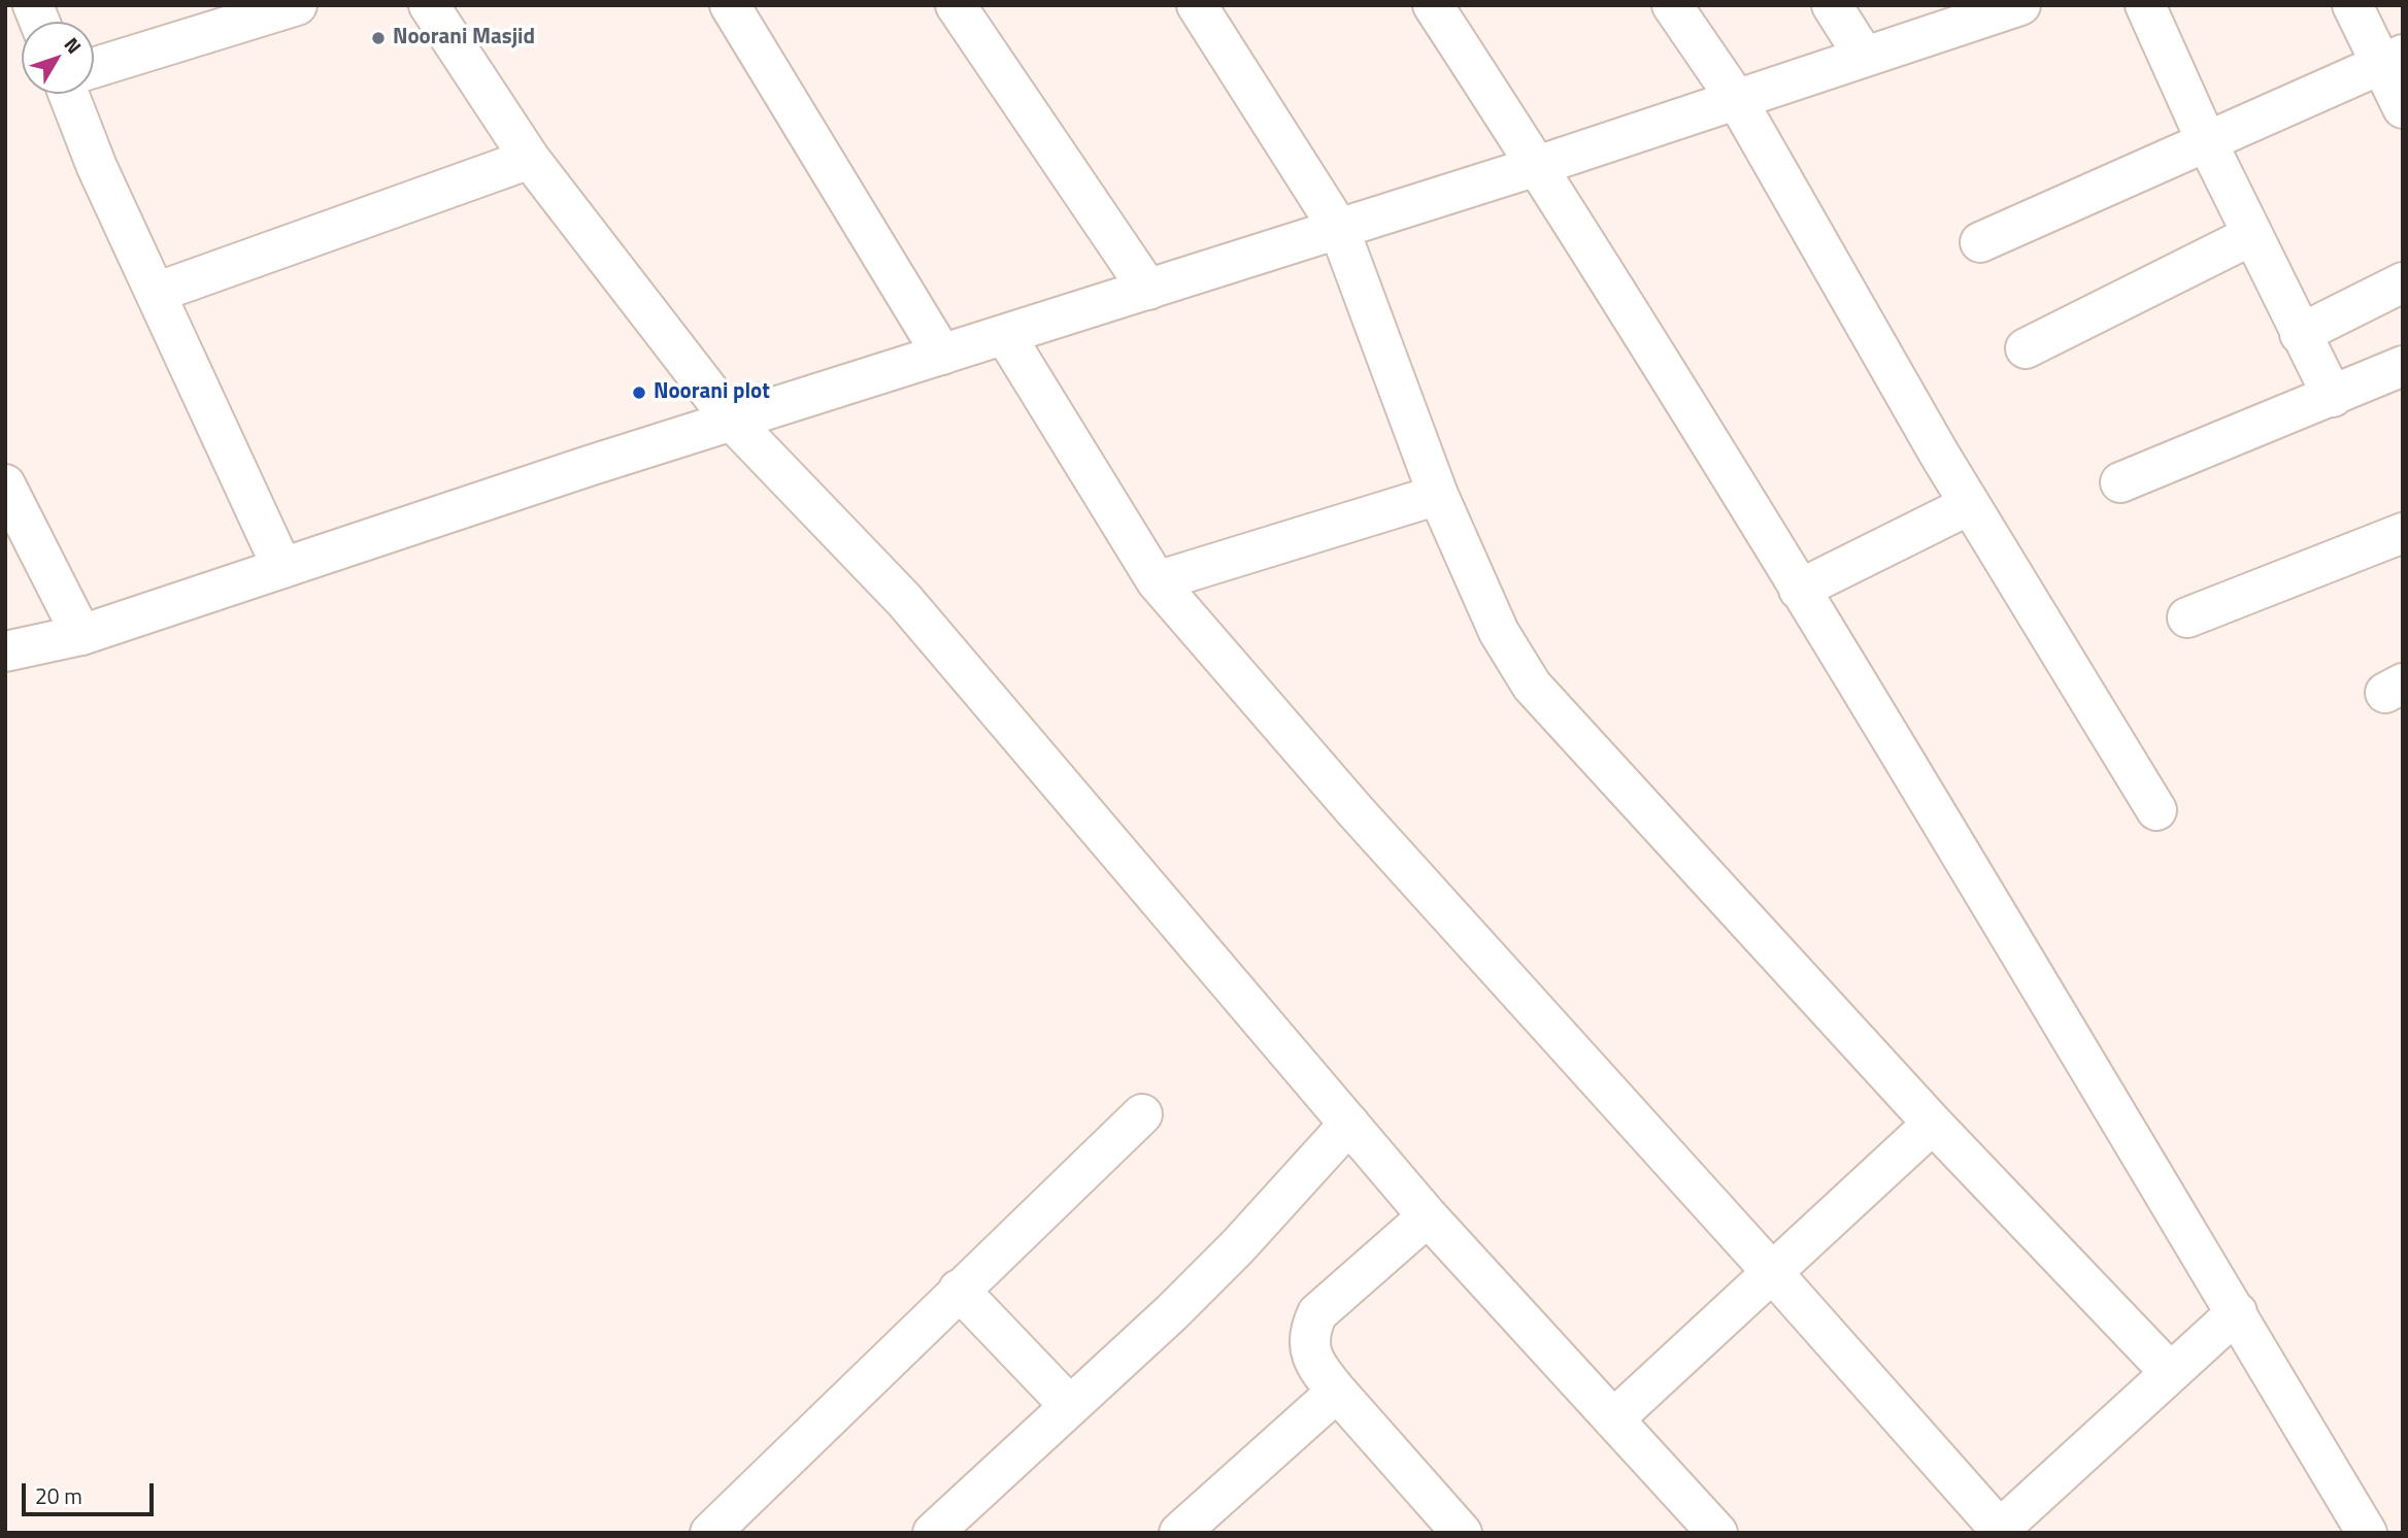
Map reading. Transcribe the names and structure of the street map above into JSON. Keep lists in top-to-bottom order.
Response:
{
  "places": ["Noorani Masjid", "Noorani plot"],
  "scale_bar": "20 m",
  "north": "top right"
}
